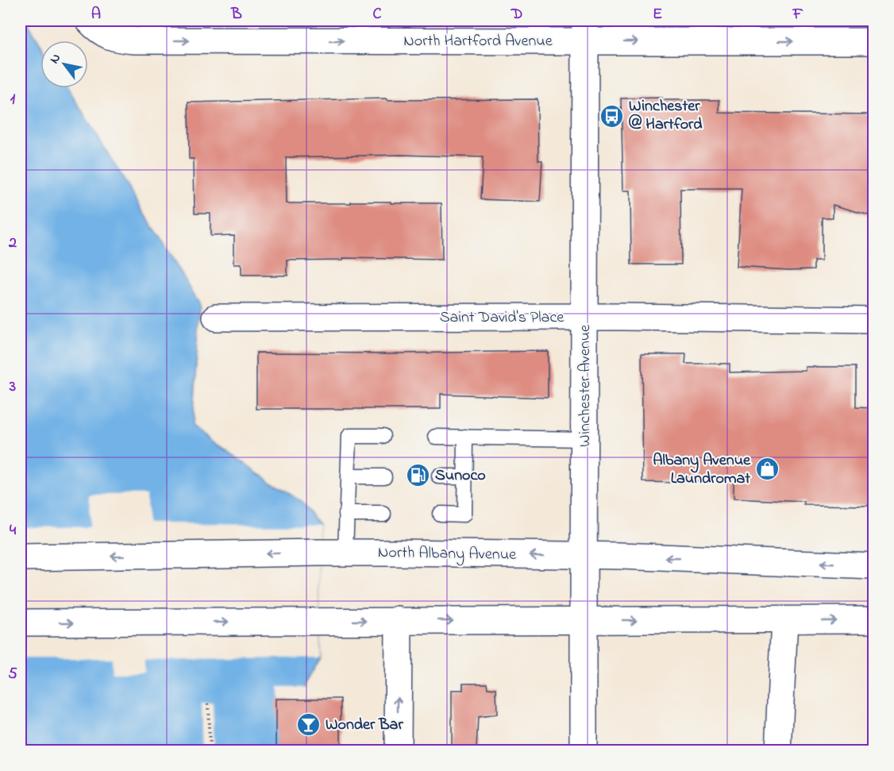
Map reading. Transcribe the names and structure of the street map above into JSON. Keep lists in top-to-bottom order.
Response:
{
  "streets": {
    "main road": [
      "North Hartford Avenue",
      "Saint David's Place",
      "Winchester Avenue",
      "North Albany Avenue"
    ]
  },
  "crossings": [
    ["North Hartford Avenue", "Winchester Avenue"],
    ["Saint David's Place", "Winchester Avenue"],
    ["Winchester Avenue", "North Albany Avenue"]
  ],
  "one_way": ["North Hartford Avenue"],
  "places": {
    "bus stop": ["Winchester @ Hartford"],
    "shop": ["Albany Avenue Laundromat"],
    "fuel station": ["Sunoco"],
    "bar": ["Wonder Bar"]
  },
  "north": "top left",
  "grid": {
    "columns": [
      "A",
      "B",
      "C",
      "D",
      "E",
      "F"
    ],
    "rows": [
      "1",
      "2",
      "3",
      "4",
      "5"
    ]
  }
}
